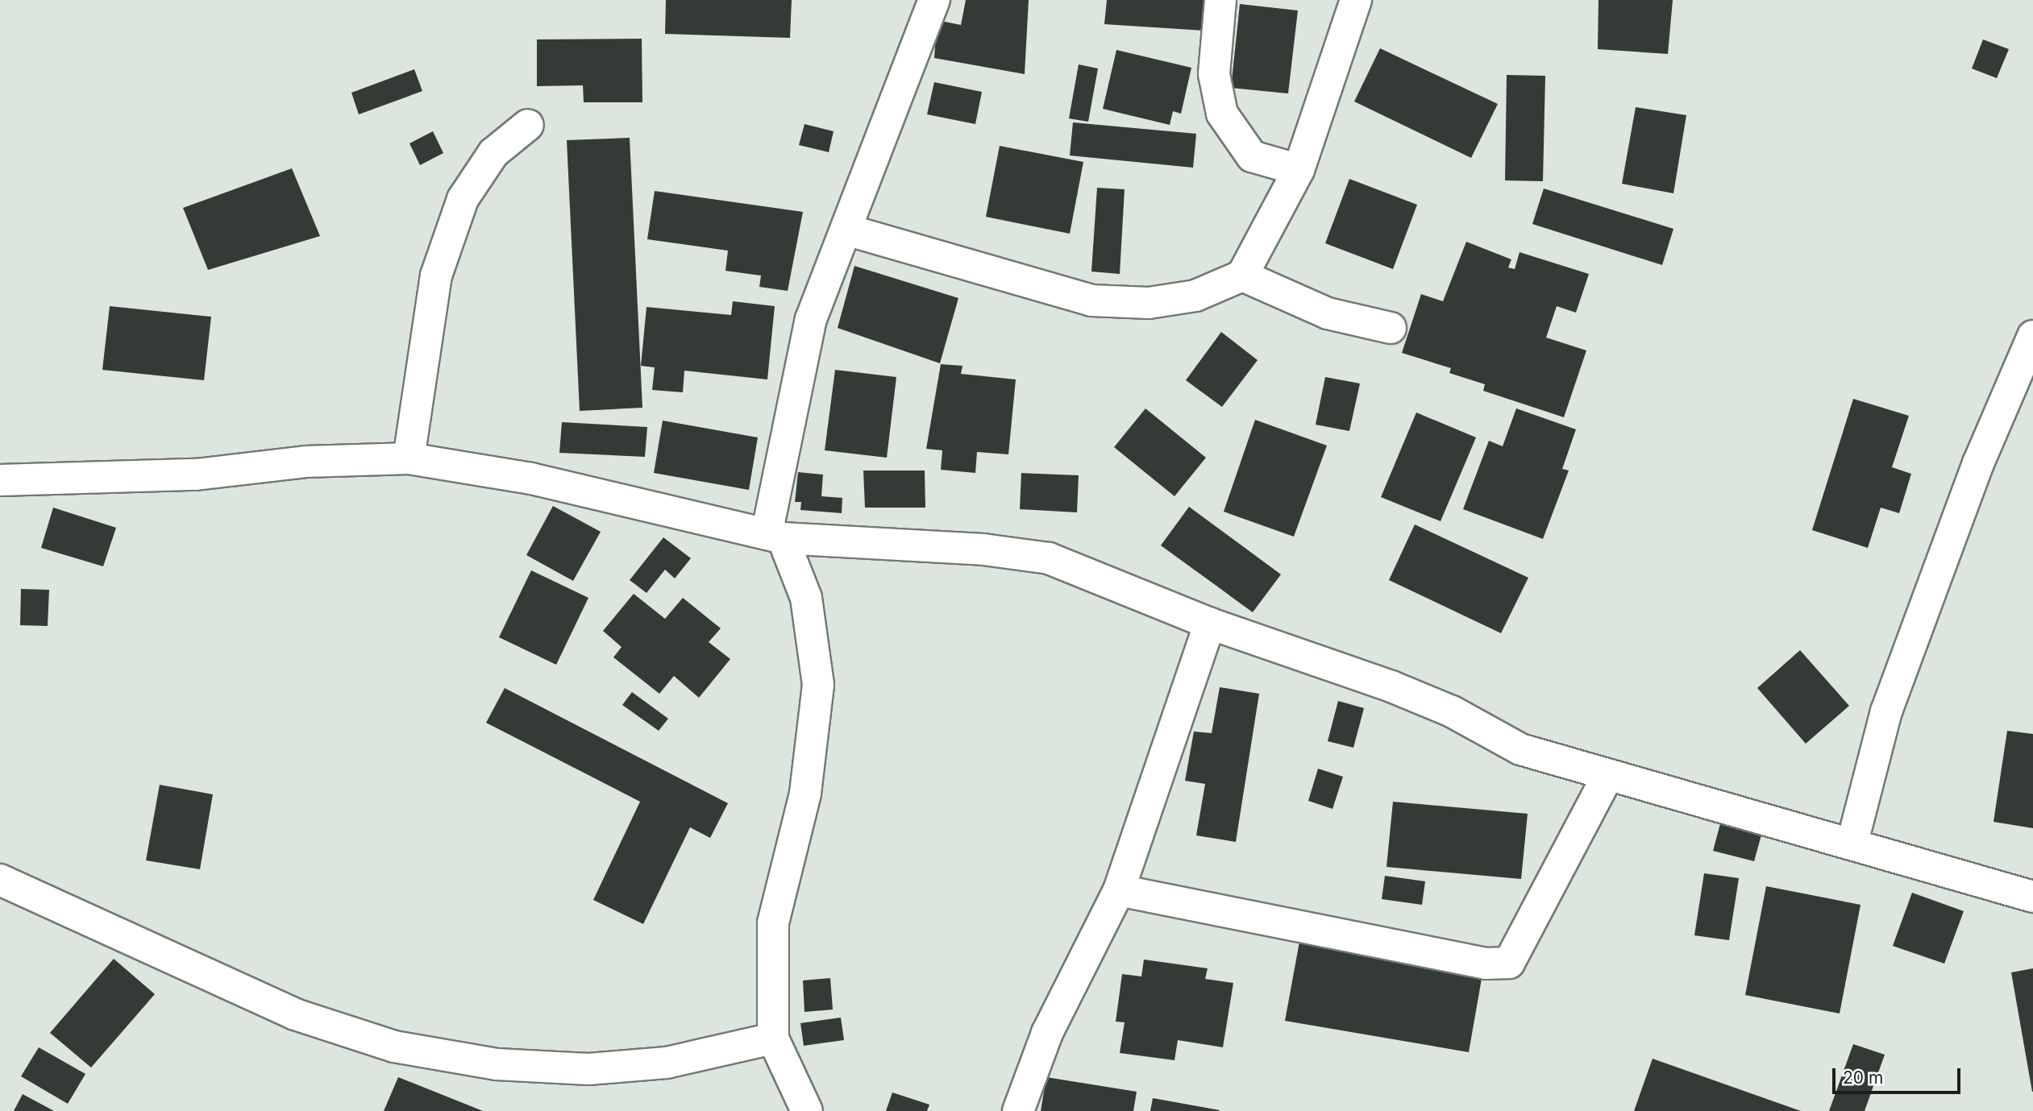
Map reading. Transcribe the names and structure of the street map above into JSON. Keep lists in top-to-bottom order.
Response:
{
  "scale_bar": "20 m"
}
